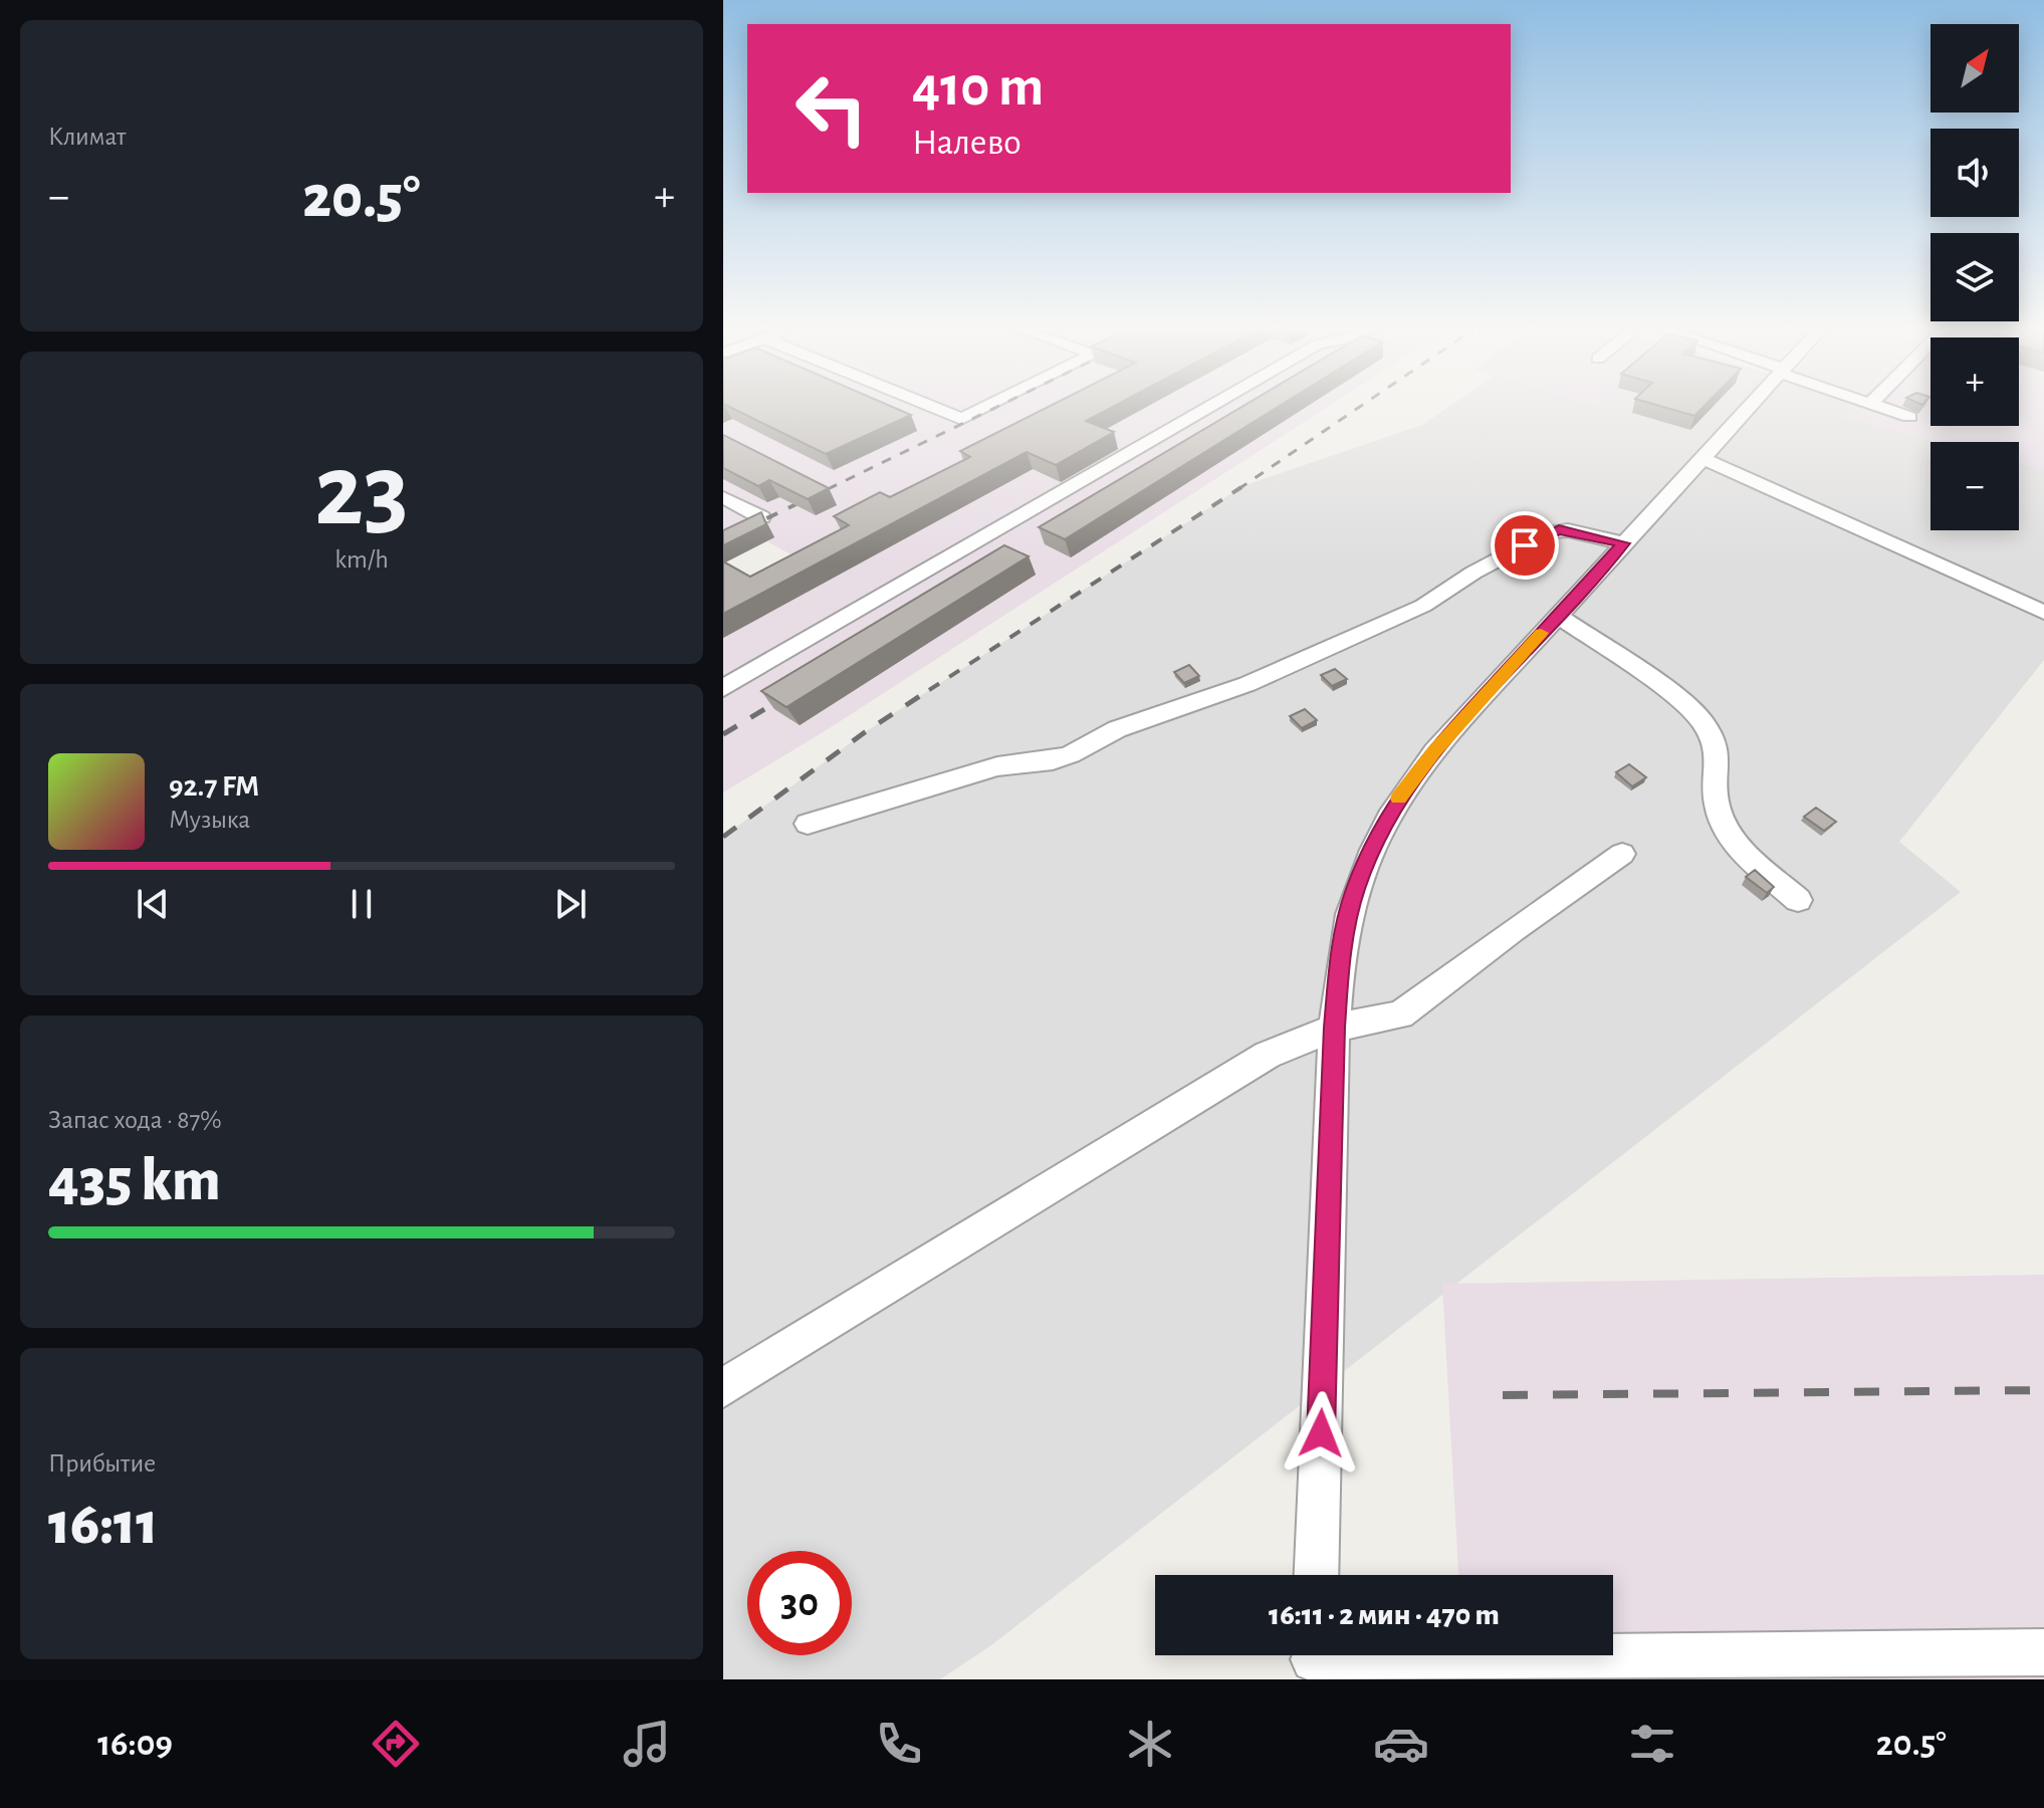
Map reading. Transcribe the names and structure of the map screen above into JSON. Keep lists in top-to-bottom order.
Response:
{
  "north": "top right",
  "page": {
    "tile": [
      "Климат",
      ["23", "km/h"],
      ["Запас хода · 87%", "435 km"],
      ["Прибытие", "16:11"]
    ],
    "map_buttons": ["+", "−"],
    "turn": ["410 m", "Налево"],
    "heat": ["−", "20.5°", "+"],
    "song": ["92.7 FM", "Музыка"],
    "limit": "30",
    "trip": "16:11 · 2 мин · 470 m",
    "tabs": ["16:09", "20.5°"]
  }
}
